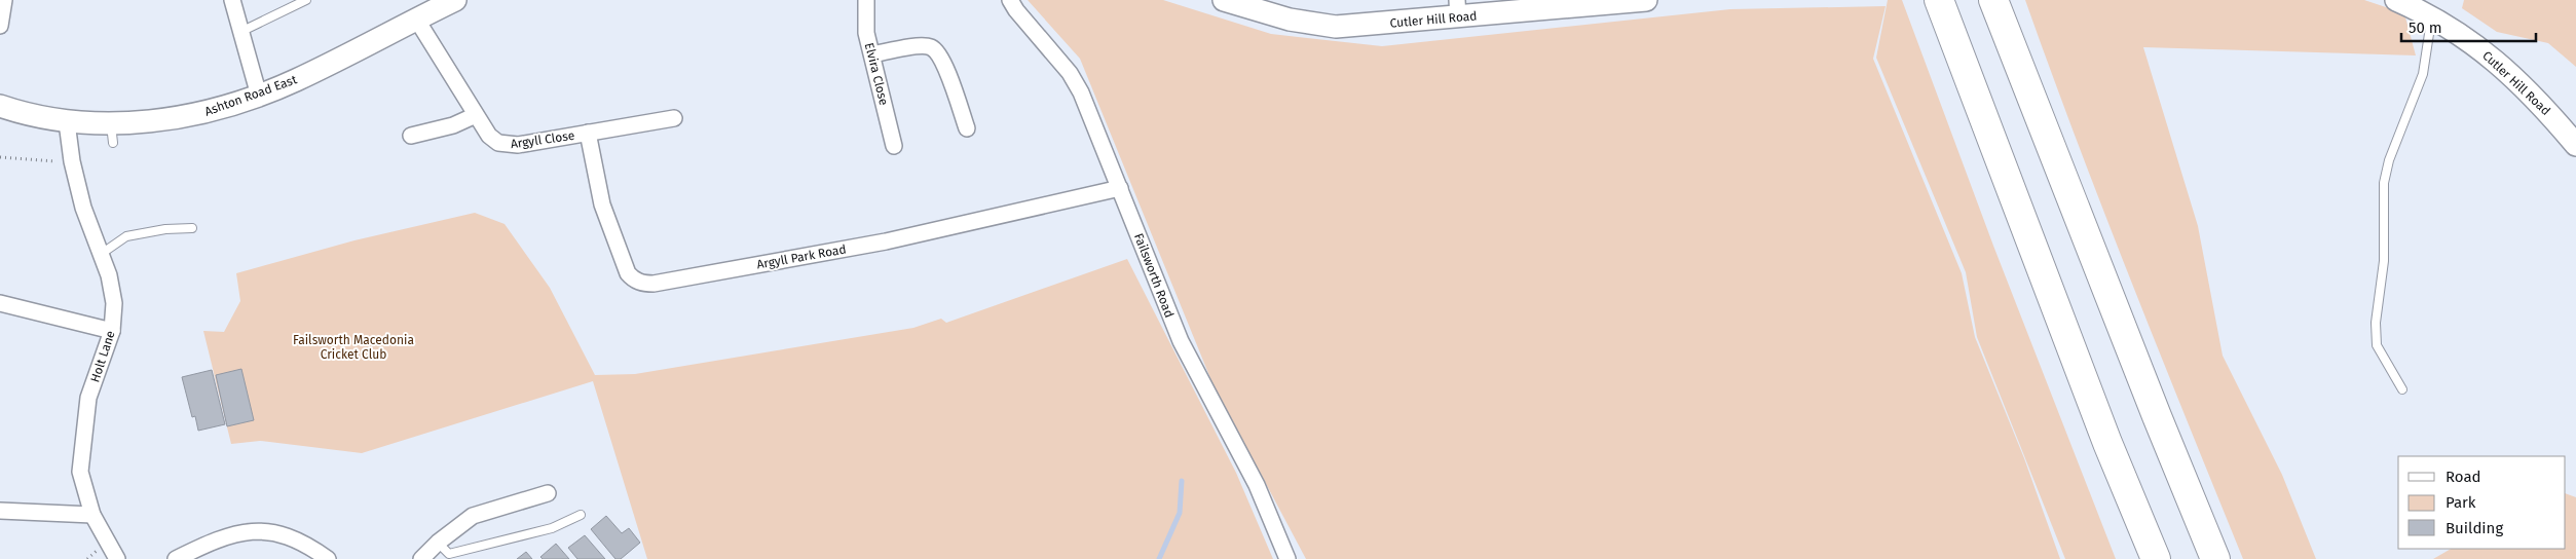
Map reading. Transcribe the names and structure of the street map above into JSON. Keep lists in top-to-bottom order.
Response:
{
  "streets": {
    "street": [
      "Cutler Hill Road",
      "Elvira Close",
      "Ashton Road East",
      "Argyll Close",
      "Argyll Park Road",
      "Failsworth Road",
      "Holt Lane"
    ]
  },
  "crossings": [
    ["Ashton Road East", "Argyll Close"],
    ["Ashton Road East", "Holt Lane"],
    ["Argyll Close", "Argyll Park Road"],
    ["Argyll Park Road", "Failsworth Road"]
  ],
  "parks": ["Failsworth Macedonia Cricket Club"],
  "legend": ["Road", "Park", "Building"],
  "scale_bar": "50 m"
}
